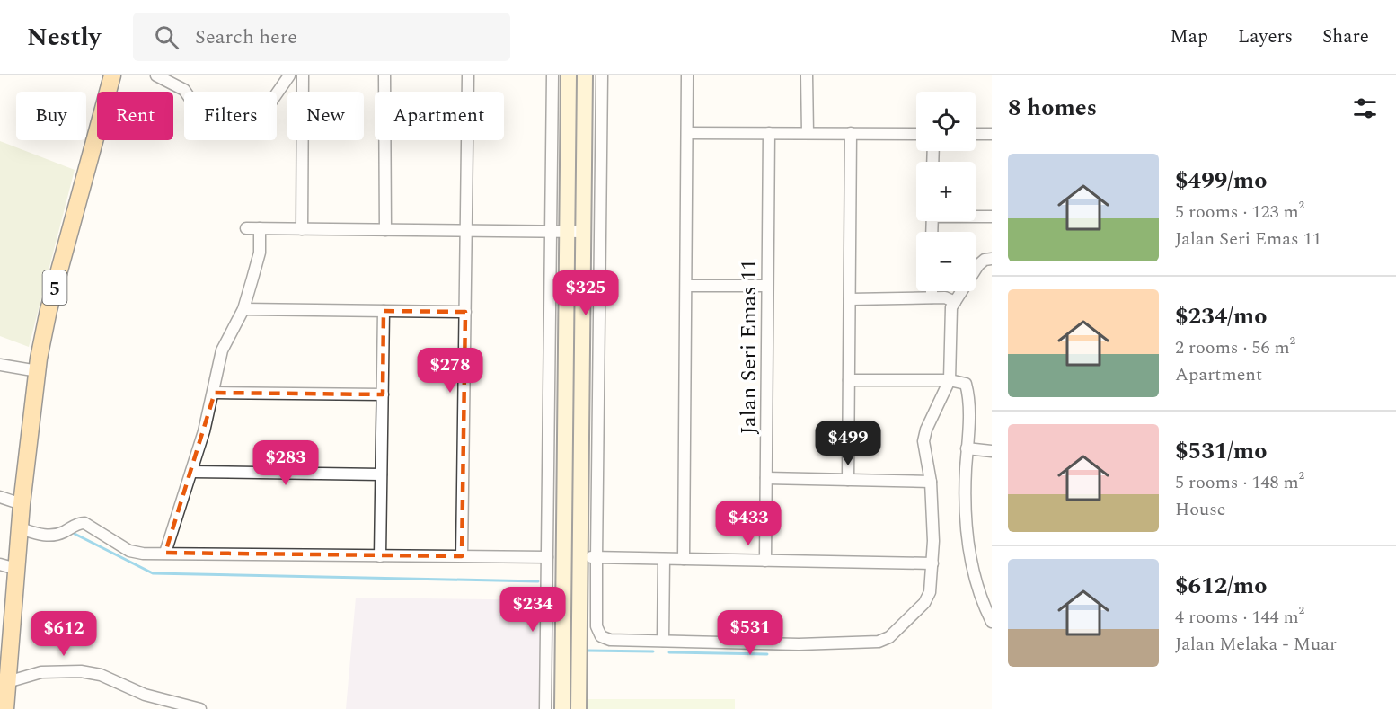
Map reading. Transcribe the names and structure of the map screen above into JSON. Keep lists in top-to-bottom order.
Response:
{
  "streets": {
    "main road": ["5"],
    "street": ["Jalan Seri Emas 11"]
  },
  "page": {
    "header": "Nestly",
    "search": "Search here",
    "nav": ["Map", "Layers", "Share"],
    "heading": "8 homes",
    "map_buttons": ["+", "−"],
    "chip": [
      "Buy",
      "Rent",
      "Filters",
      "New",
      "Apartment"
    ],
    "list": [
      {
        "name": "$499/mo",
        "note": "5 rooms · 123 m² · Jalan Seri Emas 11"
      },
      {
        "name": "$234/mo",
        "note": "2 rooms · 56 m² · Apartment"
      },
      {
        "name": "$531/mo",
        "note": "5 rooms · 148 m² · House"
      },
      {
        "name": "$612/mo",
        "note": "4 rooms · 144 m² · Jalan Melaka - Muar"
      }
    ],
    "price": [
      "$325",
      "$278",
      "$499",
      "$283",
      "$433",
      "$234",
      "$531",
      "$612"
    ]
  }
}
